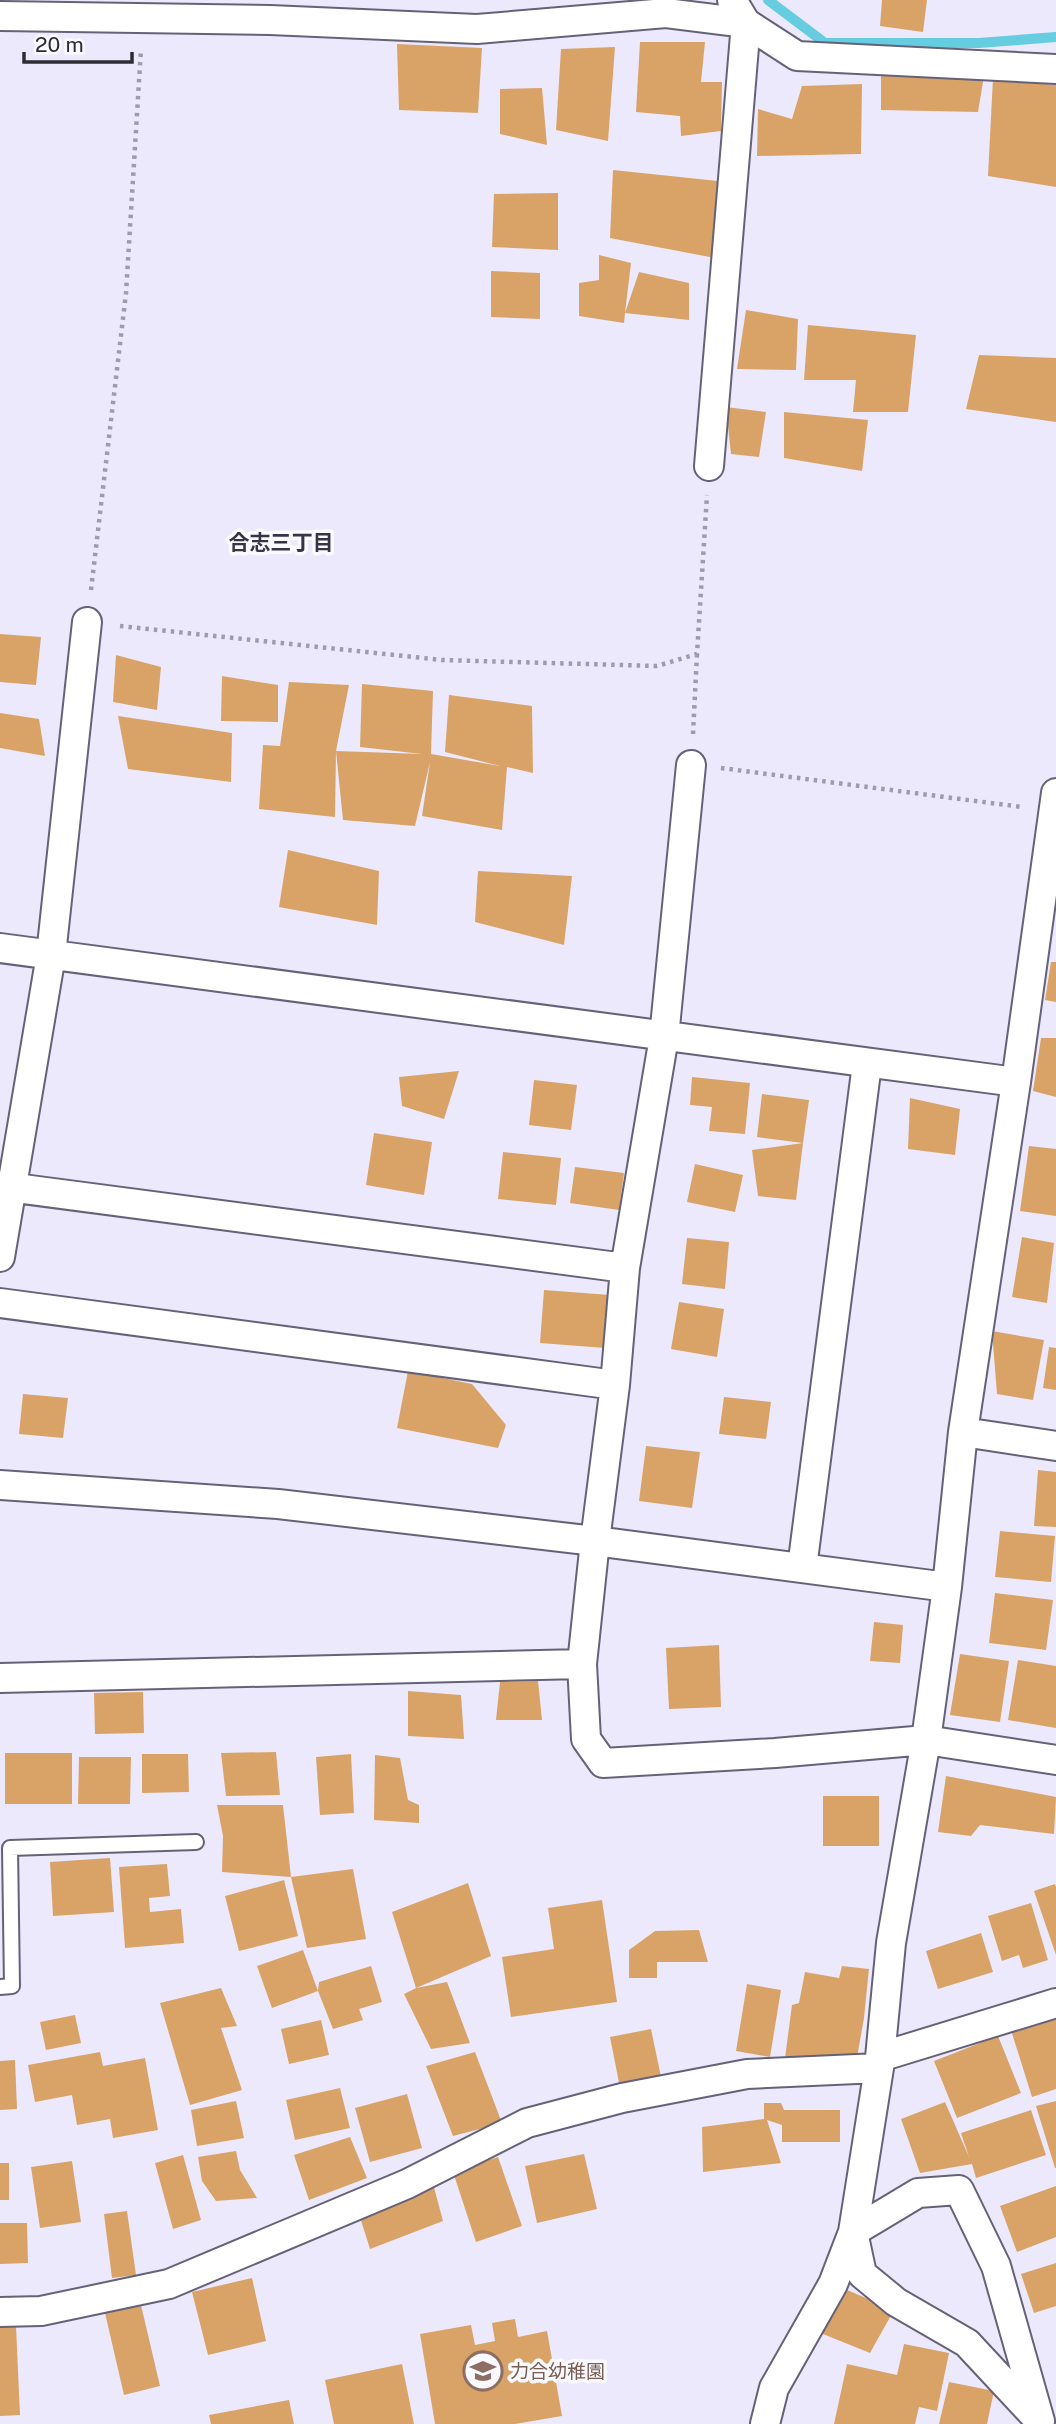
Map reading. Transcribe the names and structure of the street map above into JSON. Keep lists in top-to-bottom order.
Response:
{
  "districts": ["合志三丁目"],
  "places": {
    "school or university": ["力合幼稚園"]
  },
  "scale_bar": "20 m"
}
